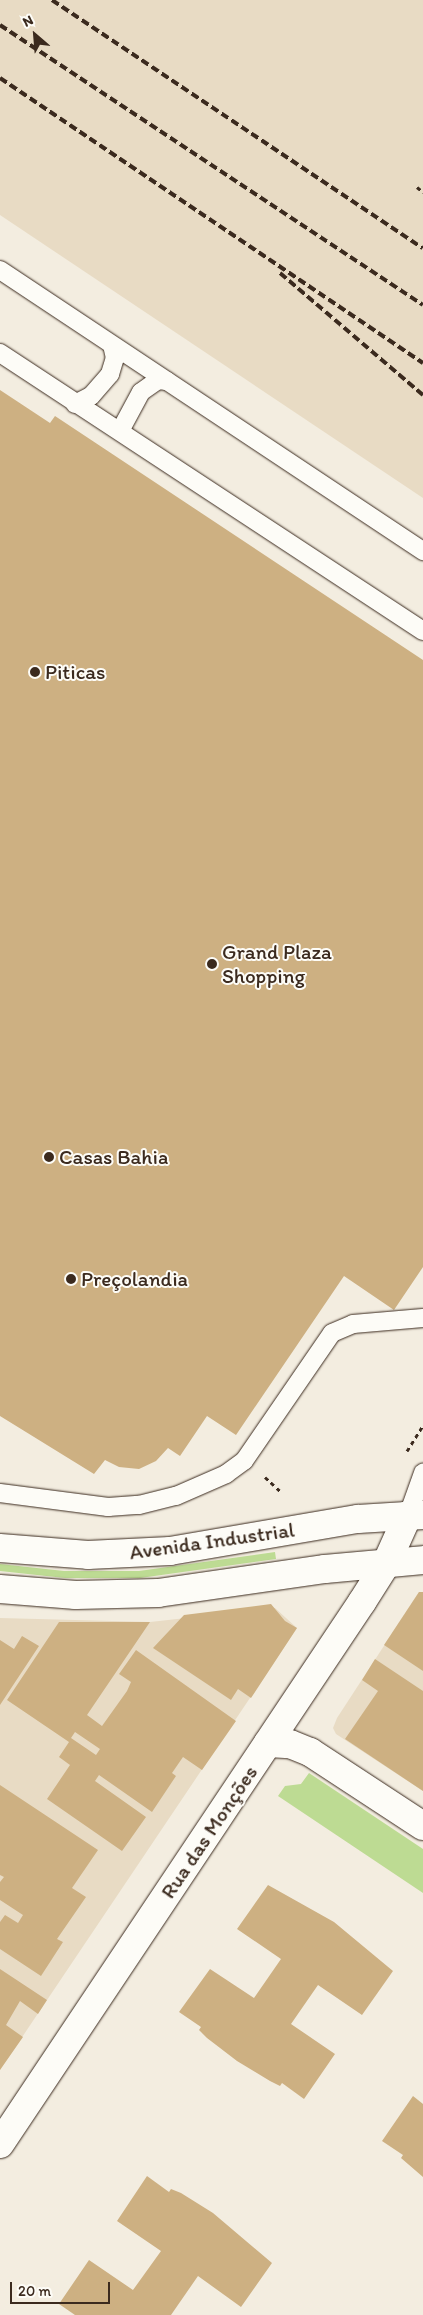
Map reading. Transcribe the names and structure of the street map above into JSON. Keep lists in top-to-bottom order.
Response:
{
  "streets": {
    "street": ["Avenida Industrial", "Rua das Monções"]
  },
  "crossings": [
    ["Avenida Industrial", "Rua das Monções"]
  ],
  "places": [
    "Piticas",
    "Grand Plaza Shopping",
    "Casas Bahia",
    "Preçolandia"
  ],
  "scale_bar": "20 m",
  "north": "top left"
}
